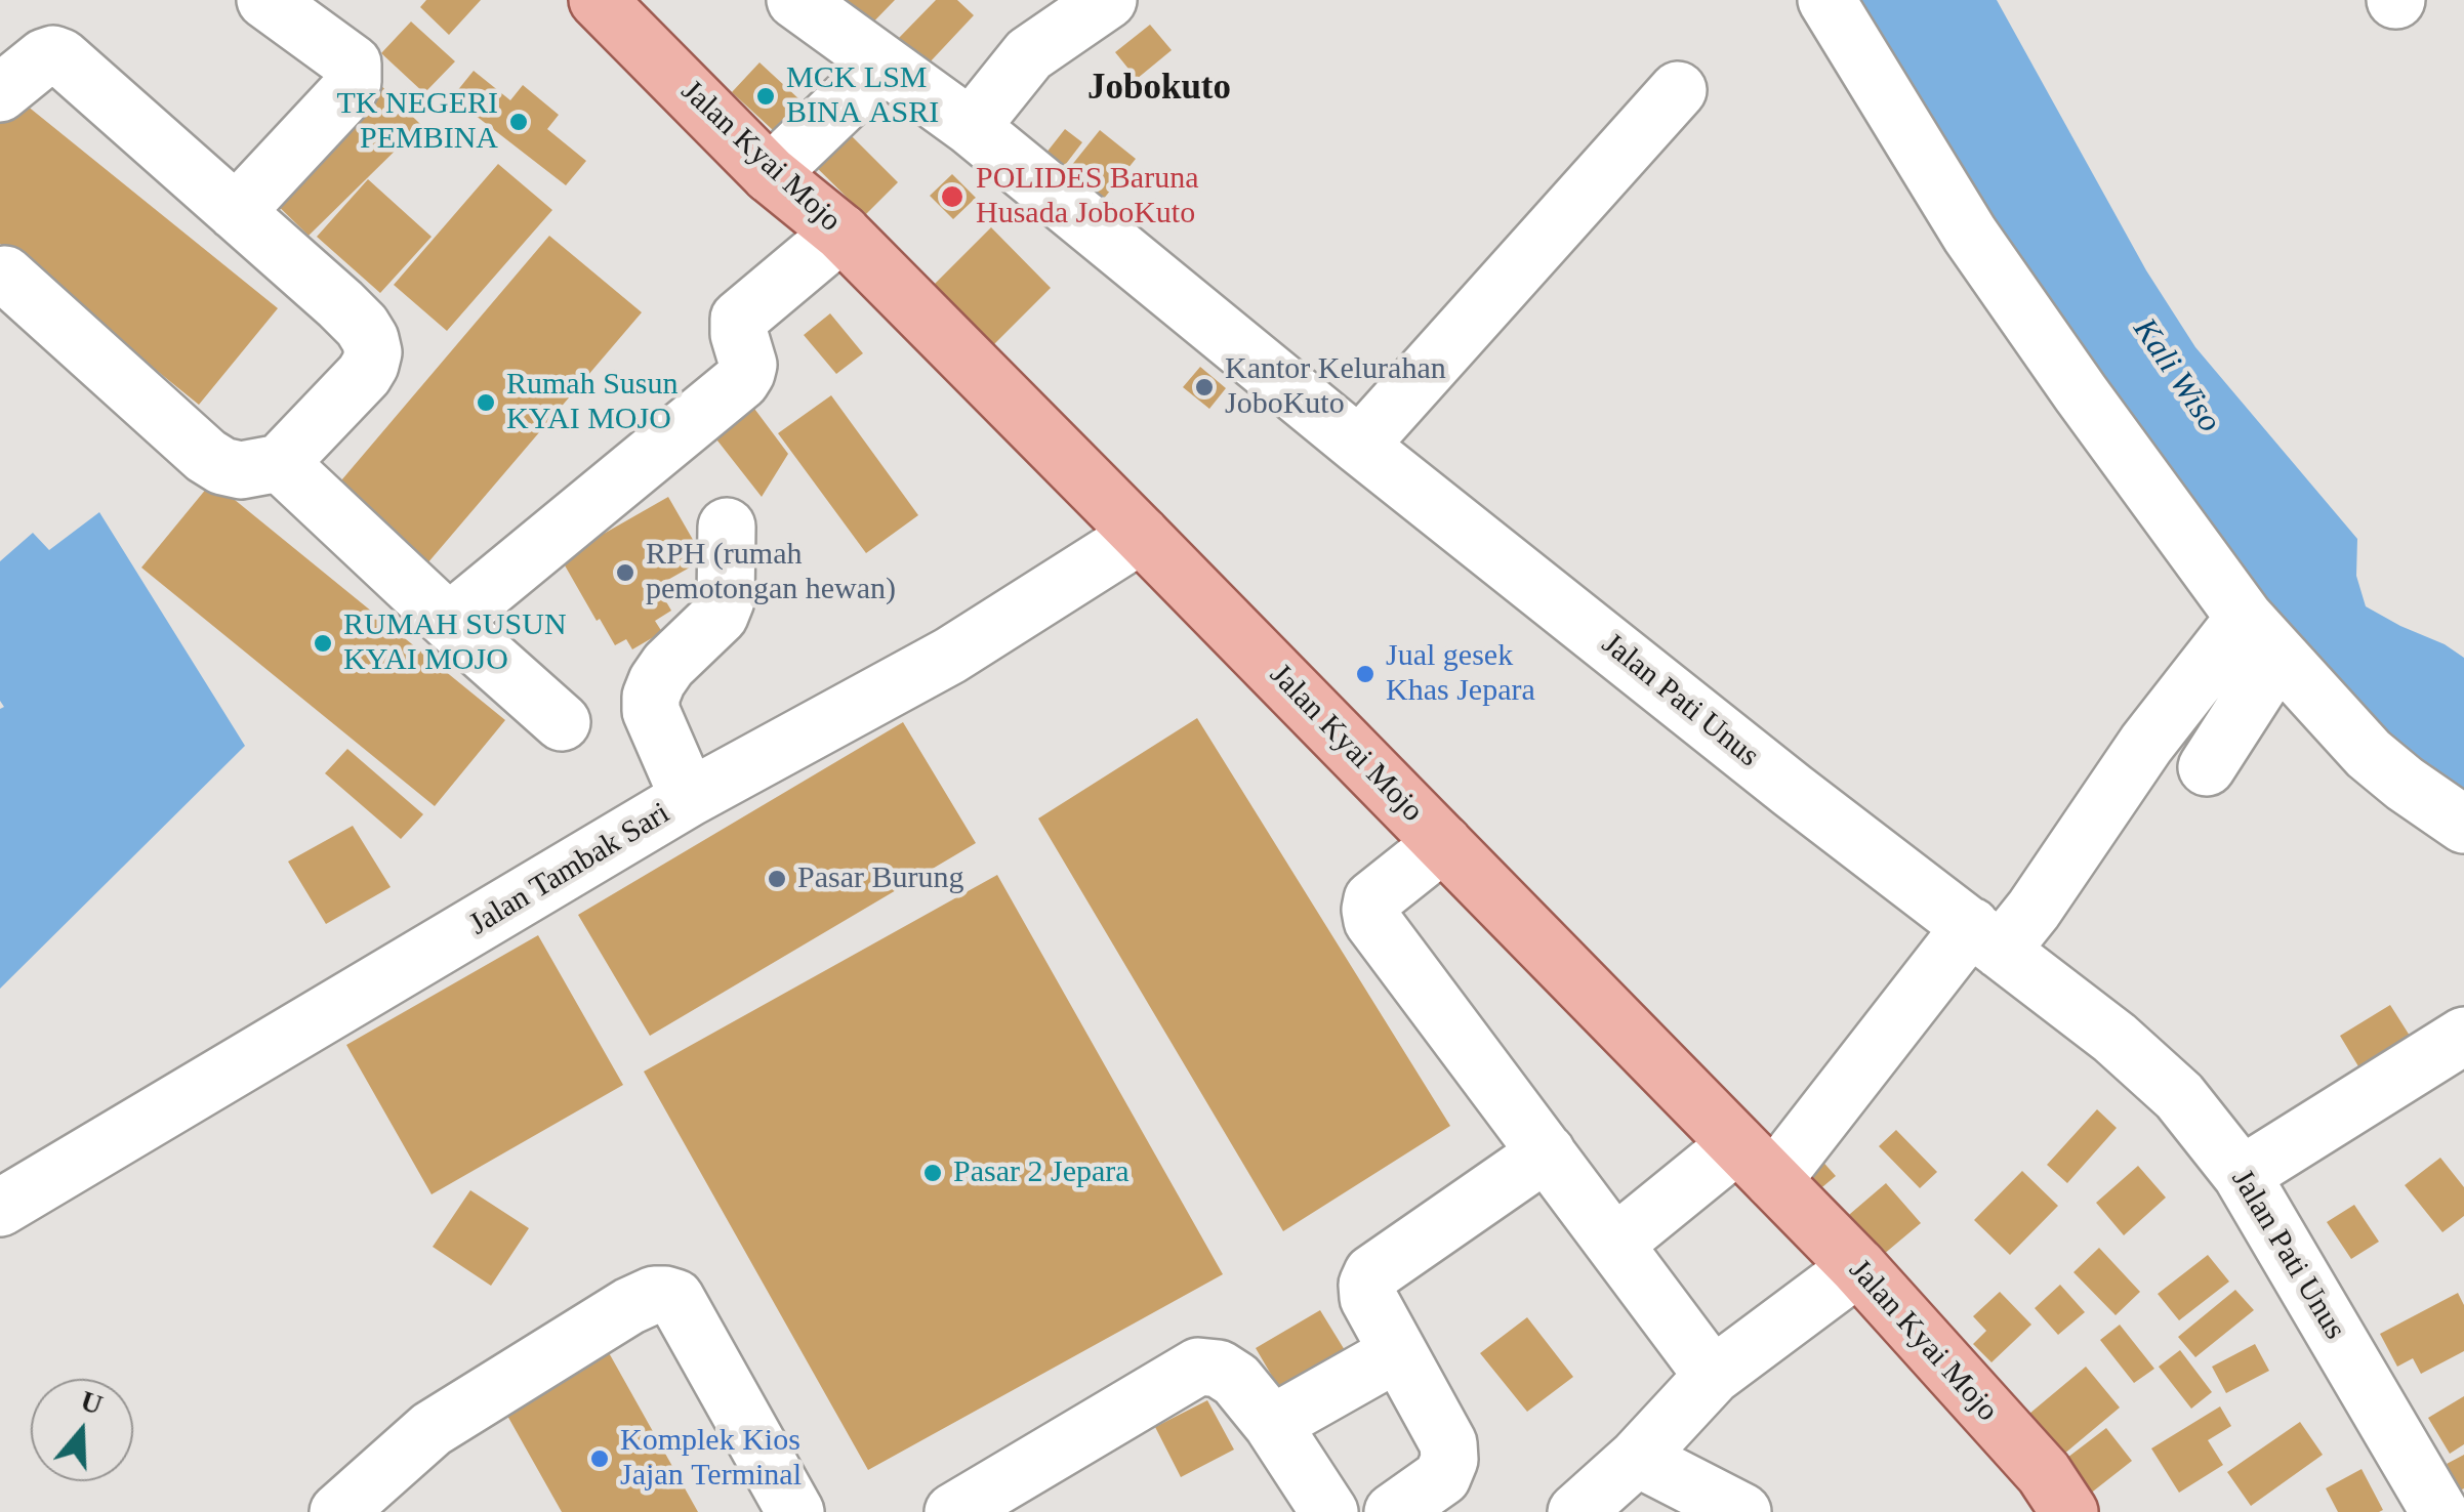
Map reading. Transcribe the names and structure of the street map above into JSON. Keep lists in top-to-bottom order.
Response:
{
  "streets": {
    "main road": ["Jalan Kyai Mojo"],
    "street": ["Jalan Pati Unus", "Jalan Tambak Sari"]
  },
  "crossings": [
    ["Jalan Kyai Mojo", "Jalan Tambak Sari"]
  ],
  "districts": ["Jobokuto"],
  "water": ["Kali Wiso"],
  "places": [
    "MCK LSM BINA ASRI",
    "TK NEGERI PEMBINA",
    "POLIDES Baruna Husada JoboKuto",
    "Kantor Kelurahan JoboKuto",
    "Rumah Susun KYAI MOJO",
    "RPH (rumah pemotongan hewan)",
    "RUMAH SUSUN KYAI MOJO",
    "Jual gesek Khas Jepara",
    "Pasar Burung",
    "Pasar 2 Jepara",
    "Komplek Kios Jajan Terminal"
  ],
  "north": "top"
}
